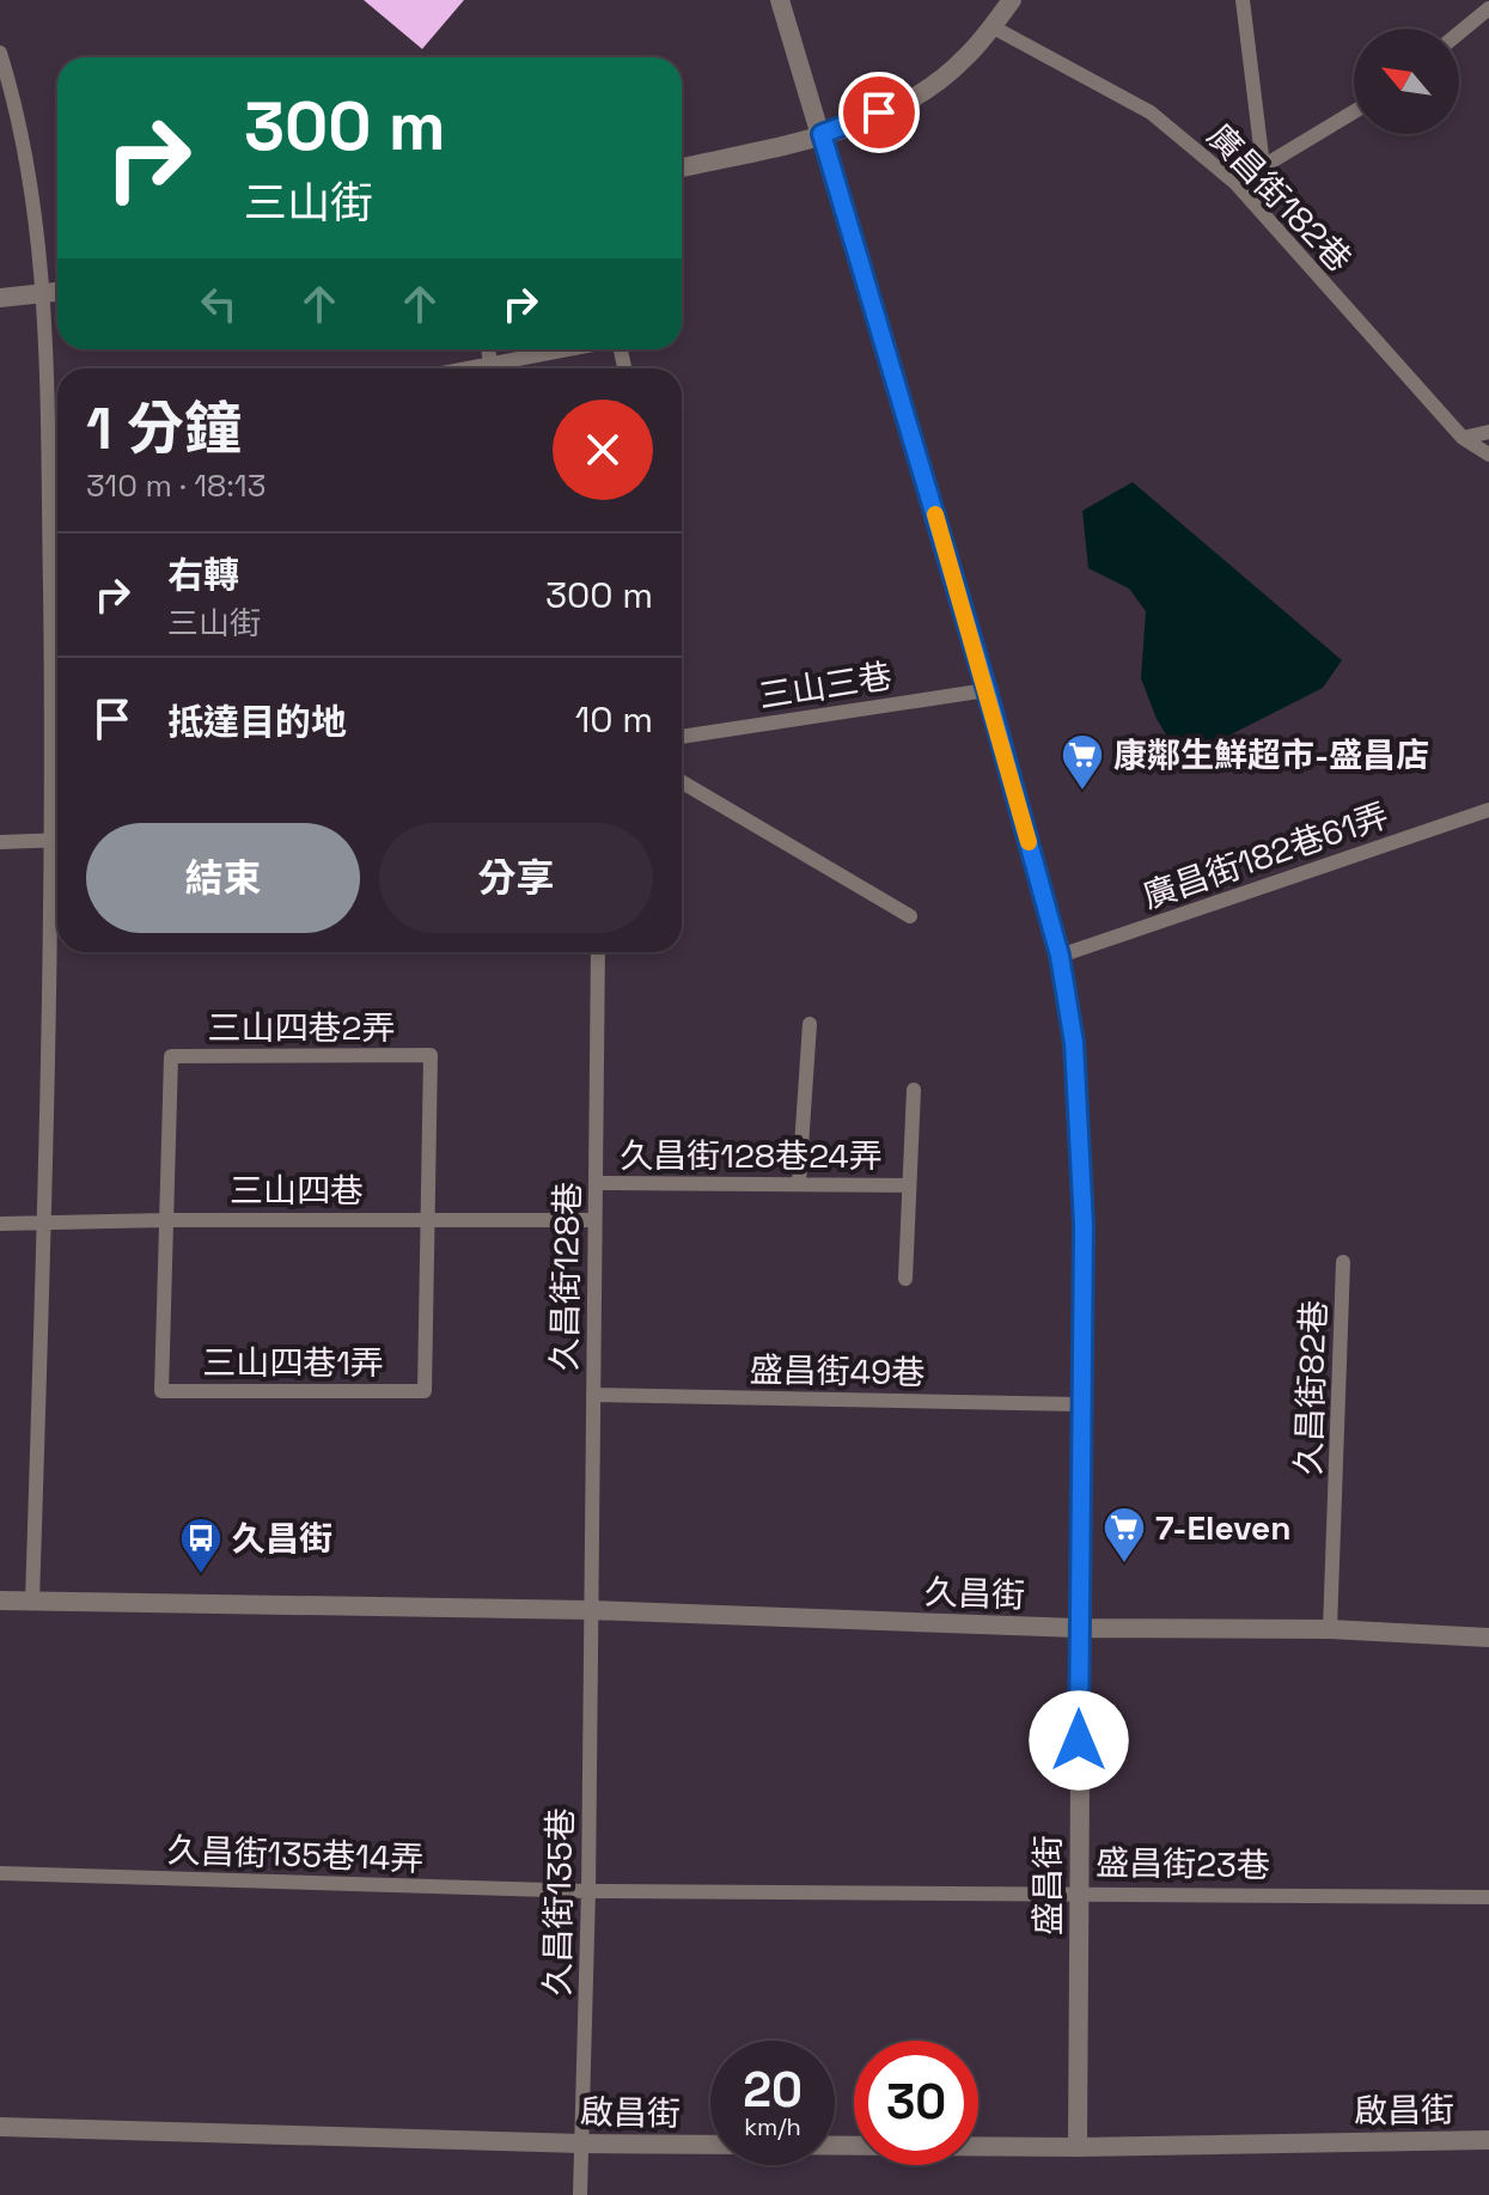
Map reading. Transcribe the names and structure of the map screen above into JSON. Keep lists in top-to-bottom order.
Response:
{
  "streets": {
    "street": ["久昌街", "盛昌街", "啟昌街"],
    "lane": [
      "廣昌街182巷",
      "三山三巷",
      "廣昌街182巷61弄",
      "三山四巷2弄",
      "久昌街128巷24弄",
      "三山四巷",
      "久昌街128巷",
      "三山四巷1弄",
      "盛昌街49巷",
      "久昌街82巷",
      "久昌街135巷14弄",
      "盛昌街23巷",
      "久昌街135巷"
    ]
  },
  "crossings": [
    ["三山三巷", "盛昌街"],
    ["廣昌街182巷61弄", "盛昌街"],
    ["三山四巷2弄", "三山四巷"],
    ["三山四巷2弄", "三山四巷1弄"],
    ["久昌街128巷24弄", "久昌街128巷"],
    ["三山四巷", "久昌街128巷"],
    ["三山四巷", "三山四巷1弄"],
    ["久昌街128巷", "盛昌街49巷"],
    ["久昌街128巷", "久昌街"],
    ["久昌街128巷", "久昌街135巷"],
    ["盛昌街49巷", "盛昌街"],
    ["久昌街82巷", "久昌街"],
    ["久昌街", "盛昌街"],
    ["久昌街", "久昌街135巷"],
    ["久昌街135巷14弄", "盛昌街23巷"],
    ["久昌街135巷14弄", "久昌街135巷"],
    ["盛昌街23巷", "盛昌街"],
    ["盛昌街23巷", "久昌街135巷"],
    ["盛昌街", "啟昌街"],
    ["久昌街135巷", "啟昌街"]
  ],
  "places": {
    "supermarket": ["康鄰生鮮超市-盛昌店", "7-Eleven"],
    "bus stop": ["久昌街"]
  },
  "north": "top left",
  "page": {
    "turn": ["300 m", "三山街"],
    "heading": ["1 分鐘", "310 m · 18:13"],
    "list": [
      {
        "name": "右轉",
        "note": "三山街",
        "value": "300 m"
      },
      {
        "name": "抵達目的地",
        "value": "10 m"
      }
    ],
    "buttons": ["結束", "分享"],
    "speed": "20 km/h",
    "limit": "30"
  }
}
